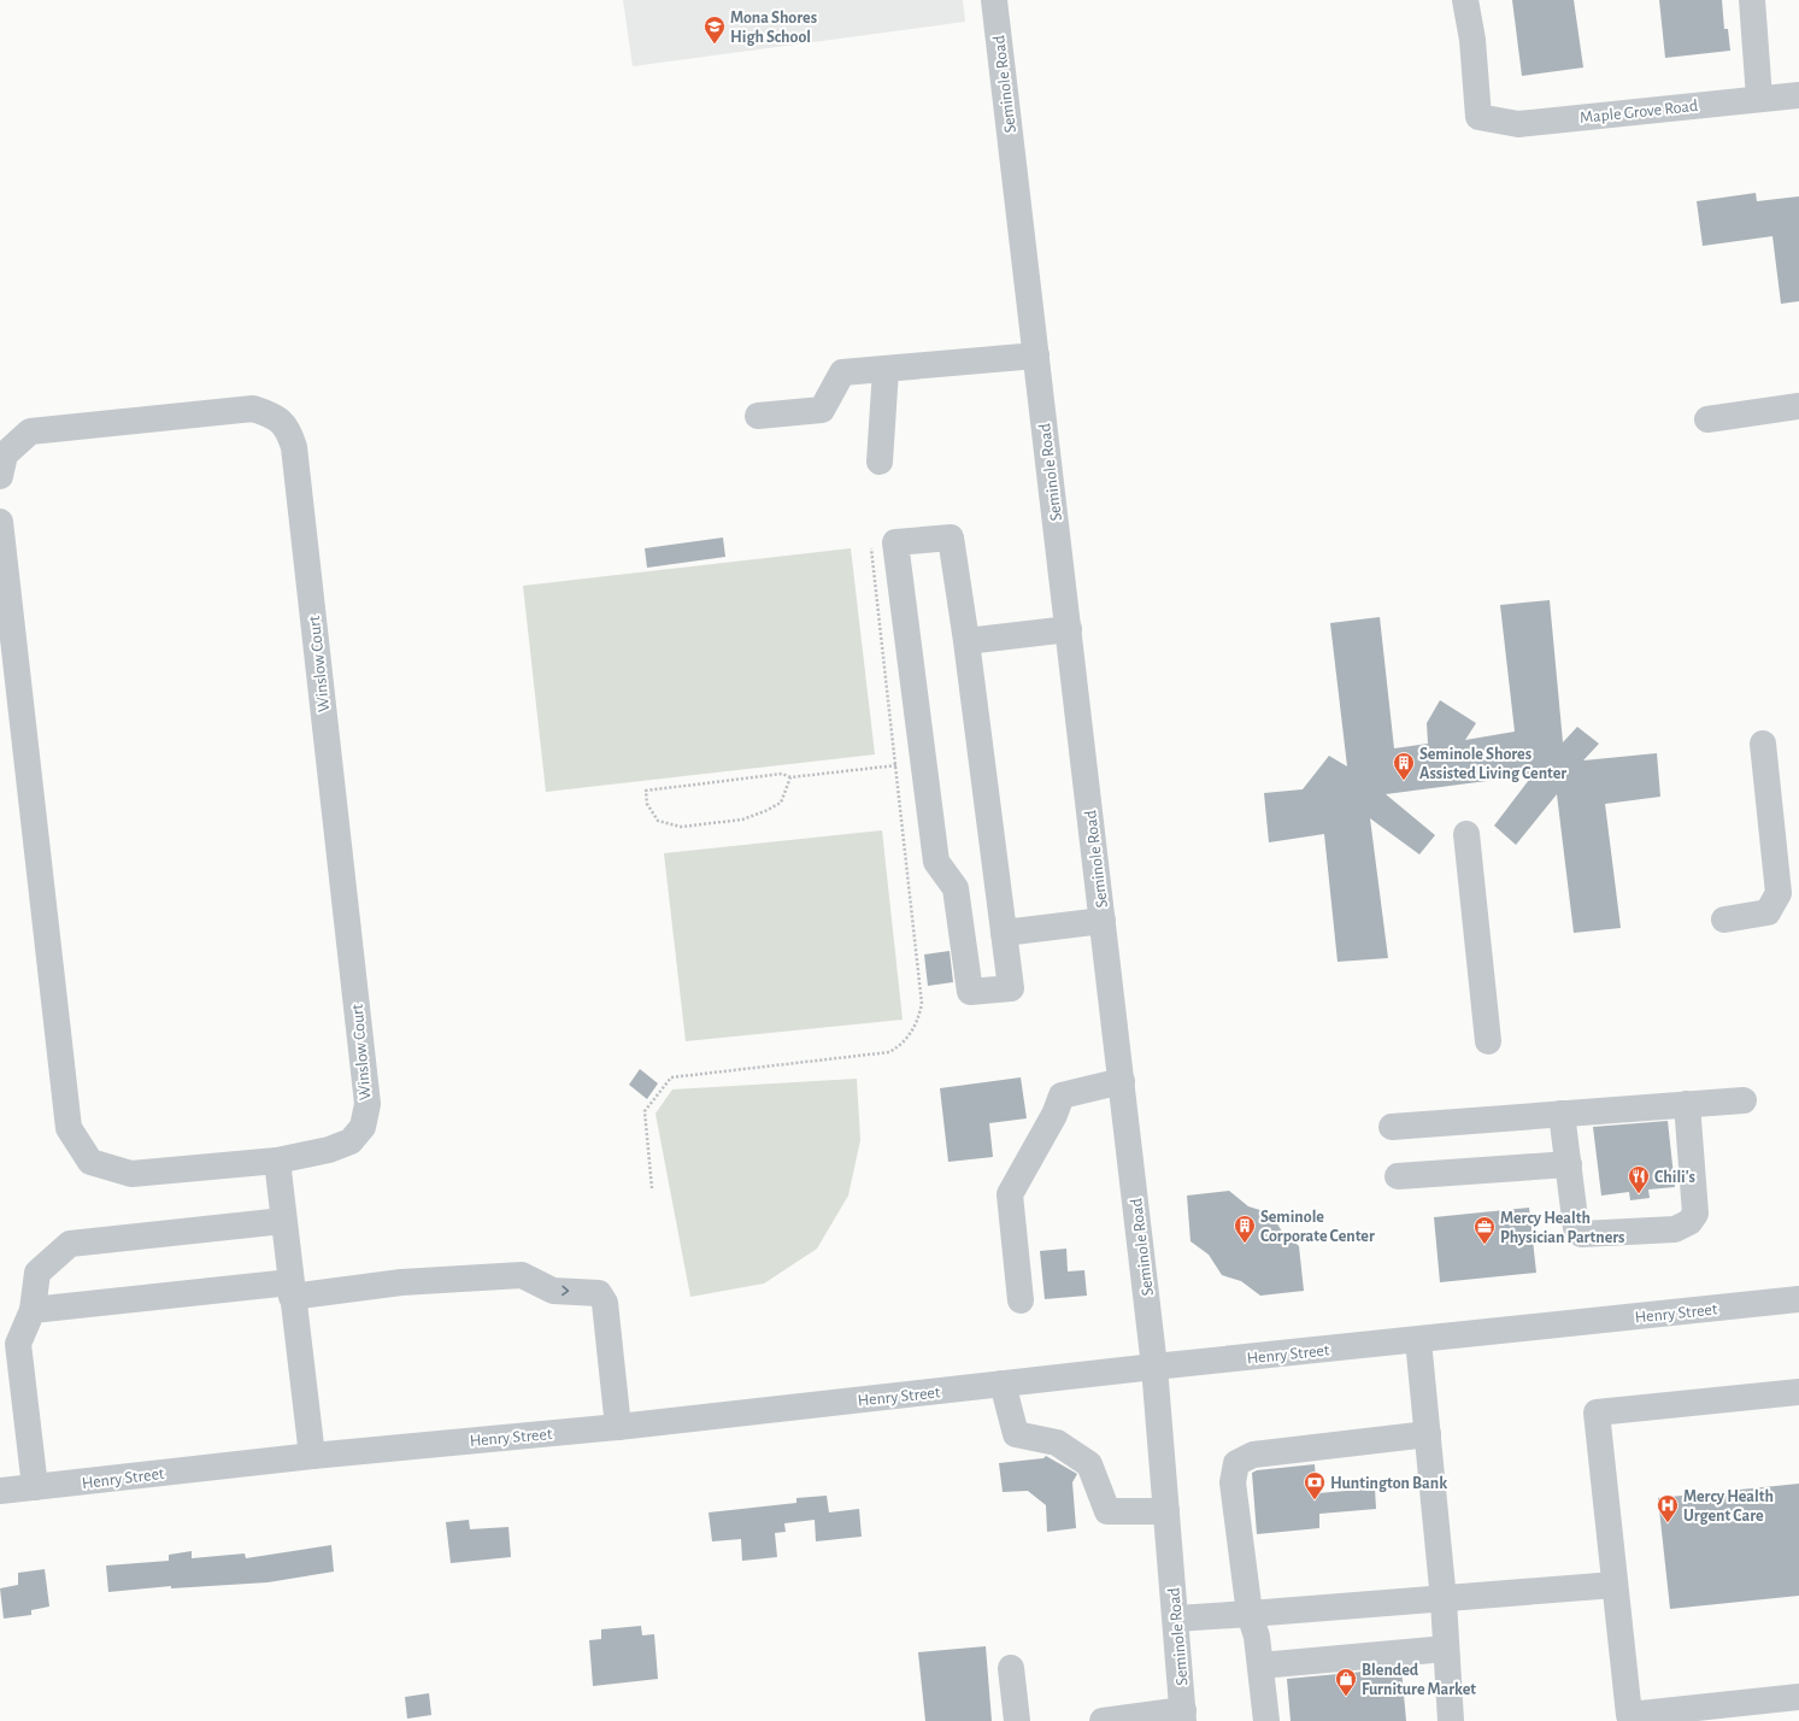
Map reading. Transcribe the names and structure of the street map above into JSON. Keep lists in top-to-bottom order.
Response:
{
  "streets": {
    "street": [
      "Seminole Road",
      "Maple Grove Road",
      "Winslow Court",
      "Henry Street"
    ]
  },
  "crossings": [
    ["Seminole Road", "Henry Street"]
  ],
  "places": {
    "school or university": ["Mona Shores High School"],
    "building": ["Seminole Shores Assisted Living Center", "Seminole Corporate Center"],
    "restaurant": ["Chili's"],
    "office": ["Mercy Health Physician Partners"],
    "bank": ["Huntington Bank"],
    "hospital": ["Mercy Health Urgent Care"],
    "shop": ["Blended Furniture Market"]
  }
}
